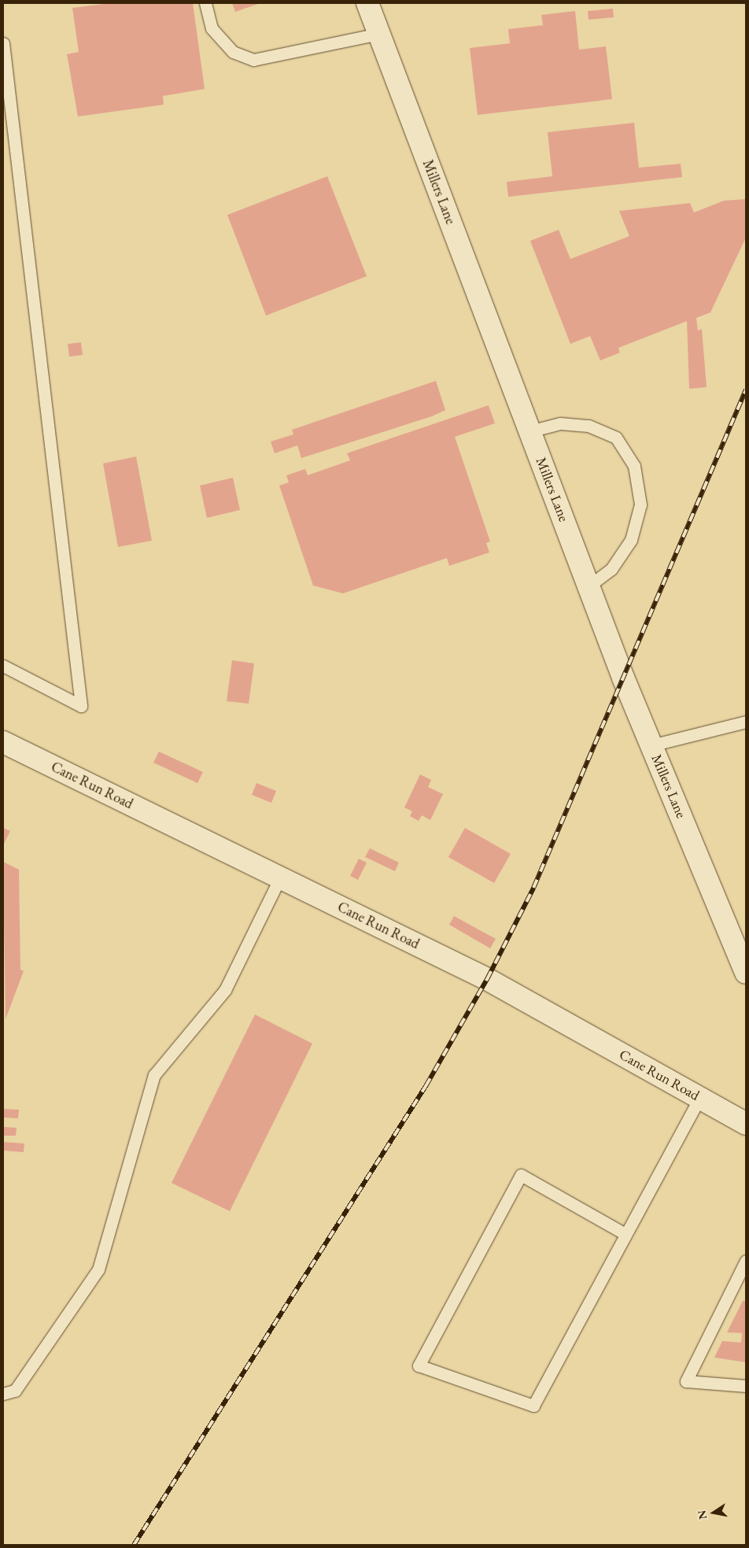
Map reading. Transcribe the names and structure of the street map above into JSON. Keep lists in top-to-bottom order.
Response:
{
  "streets": {
    "street": ["Millers Lane", "Cane Run Road"]
  },
  "north": "left"
}
